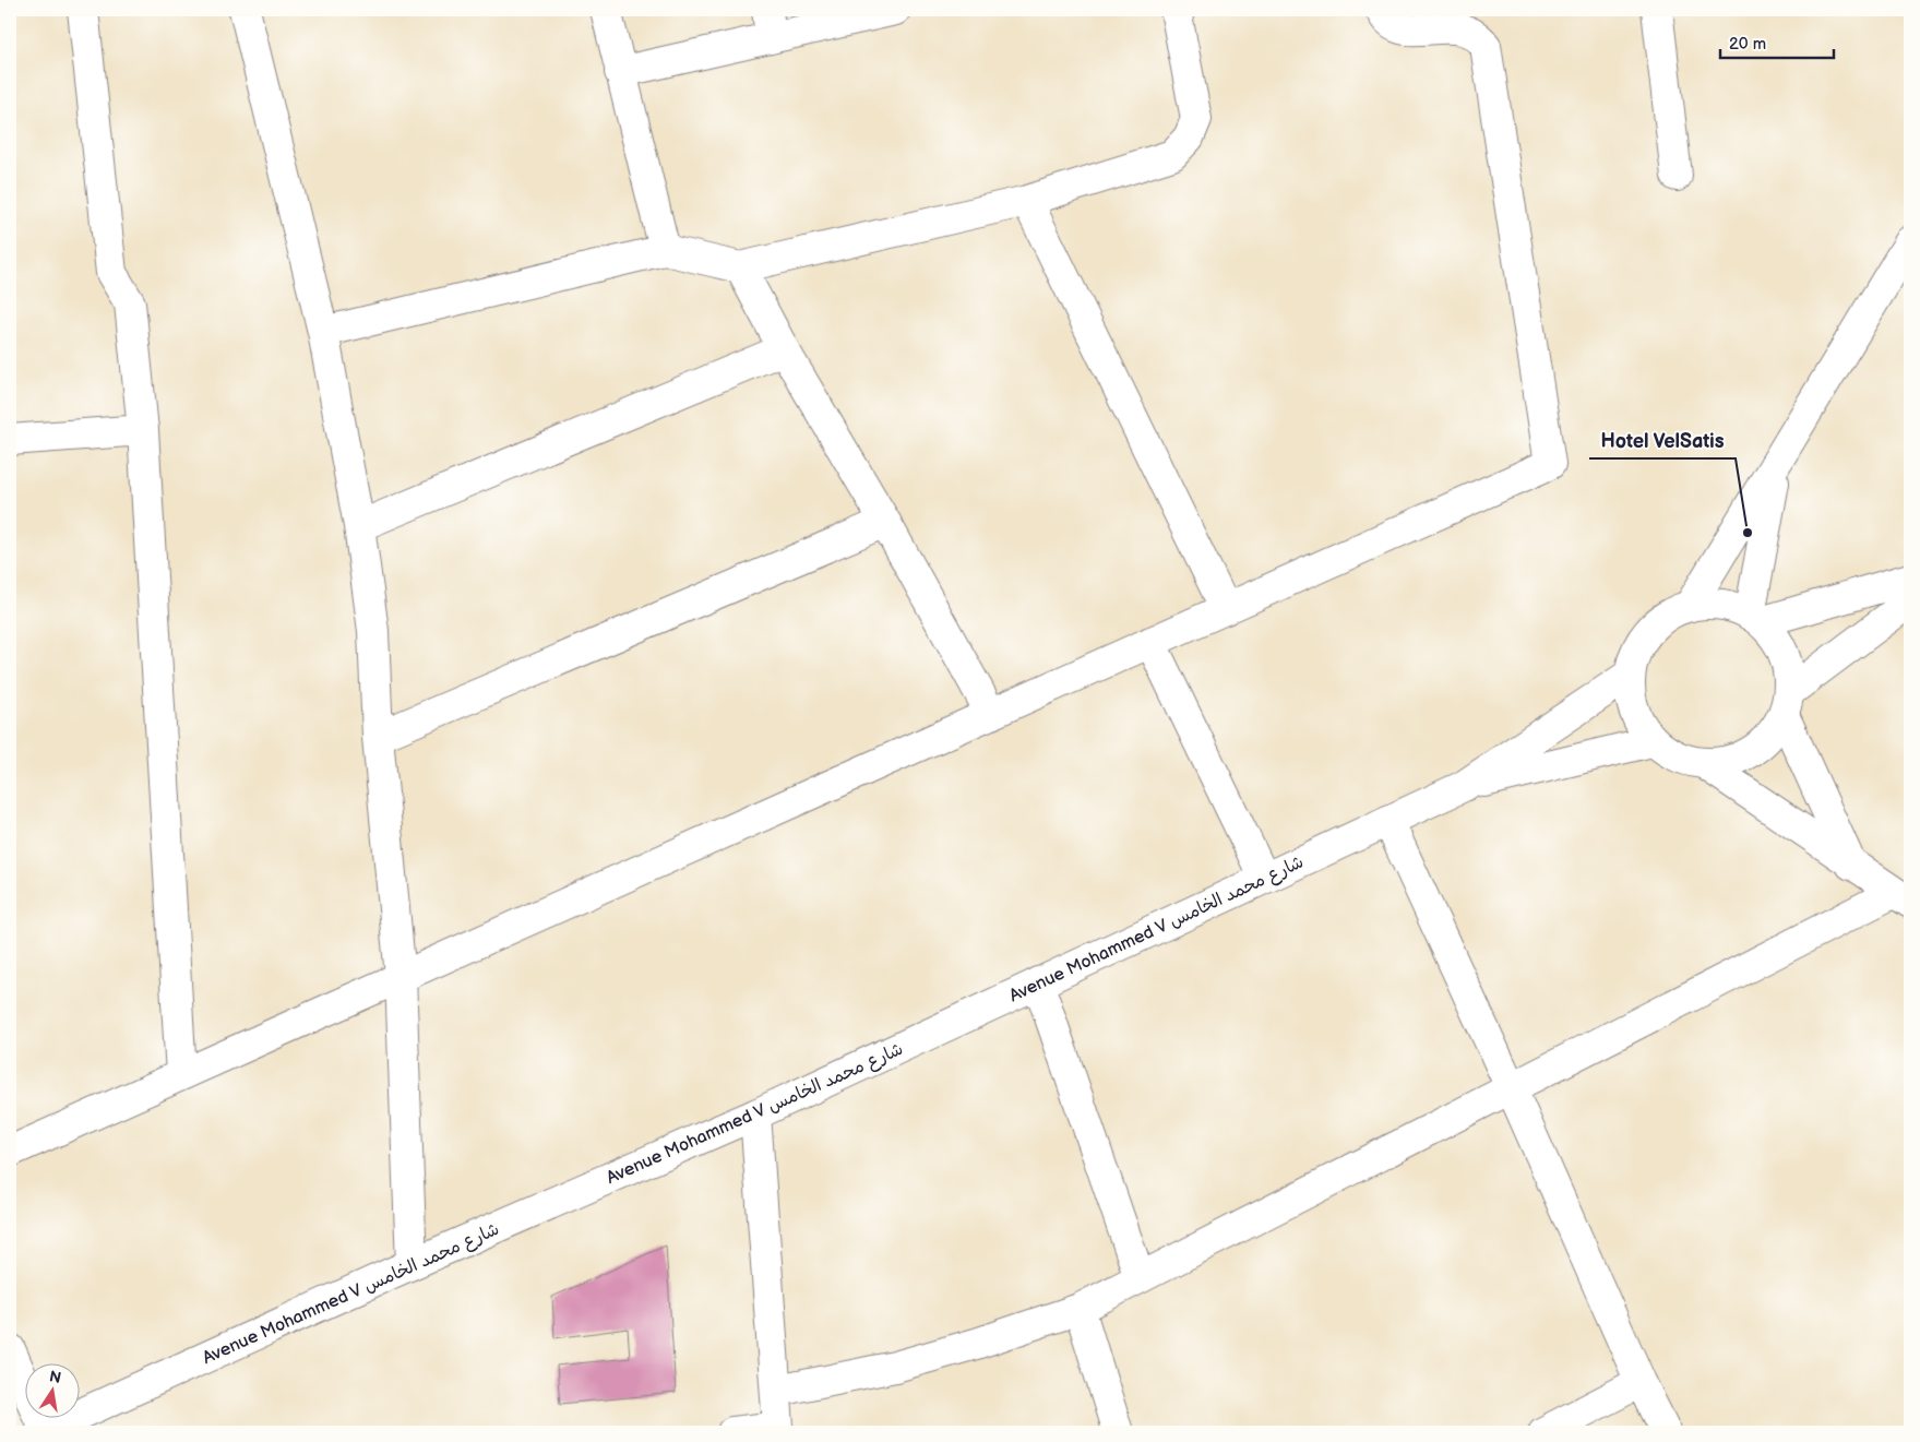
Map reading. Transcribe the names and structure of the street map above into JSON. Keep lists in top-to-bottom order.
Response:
{
  "streets": {
    "street": ["Avenue Mohammed V شارع محمد الخامس"]
  },
  "places": ["Hotel VelSatis"],
  "scale_bar": "20 m",
  "north": "top"
}
